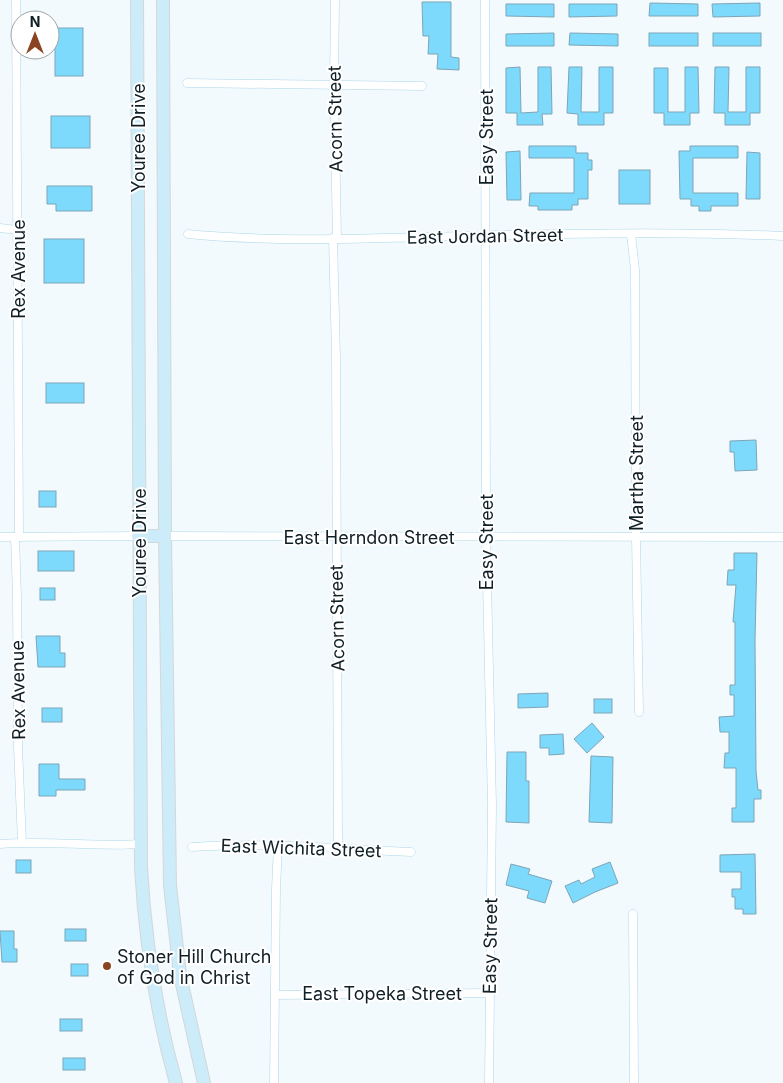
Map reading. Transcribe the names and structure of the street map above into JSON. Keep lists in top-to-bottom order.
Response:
{
  "streets": {
    "main road": ["Youree Drive"],
    "street": [
      "Acorn Street",
      "Easy Street",
      "East Jordan Street",
      "Rex Avenue",
      "Martha Street",
      "East Herndon Street",
      "East Wichita Street",
      "East Topeka Street"
    ]
  },
  "crossings": [
    ["Acorn Street", "East Jordan Street"],
    ["Acorn Street", "East Herndon Street"],
    ["Acorn Street", "East Wichita Street"],
    ["Easy Street", "East Jordan Street"],
    ["Easy Street", "East Herndon Street"],
    ["Easy Street", "East Topeka Street"],
    ["Youree Drive", "East Herndon Street"],
    ["East Jordan Street", "Martha Street"],
    ["Martha Street", "East Herndon Street"]
  ],
  "places": ["Stoner Hill Church of God in Christ"],
  "north": "top"
}
